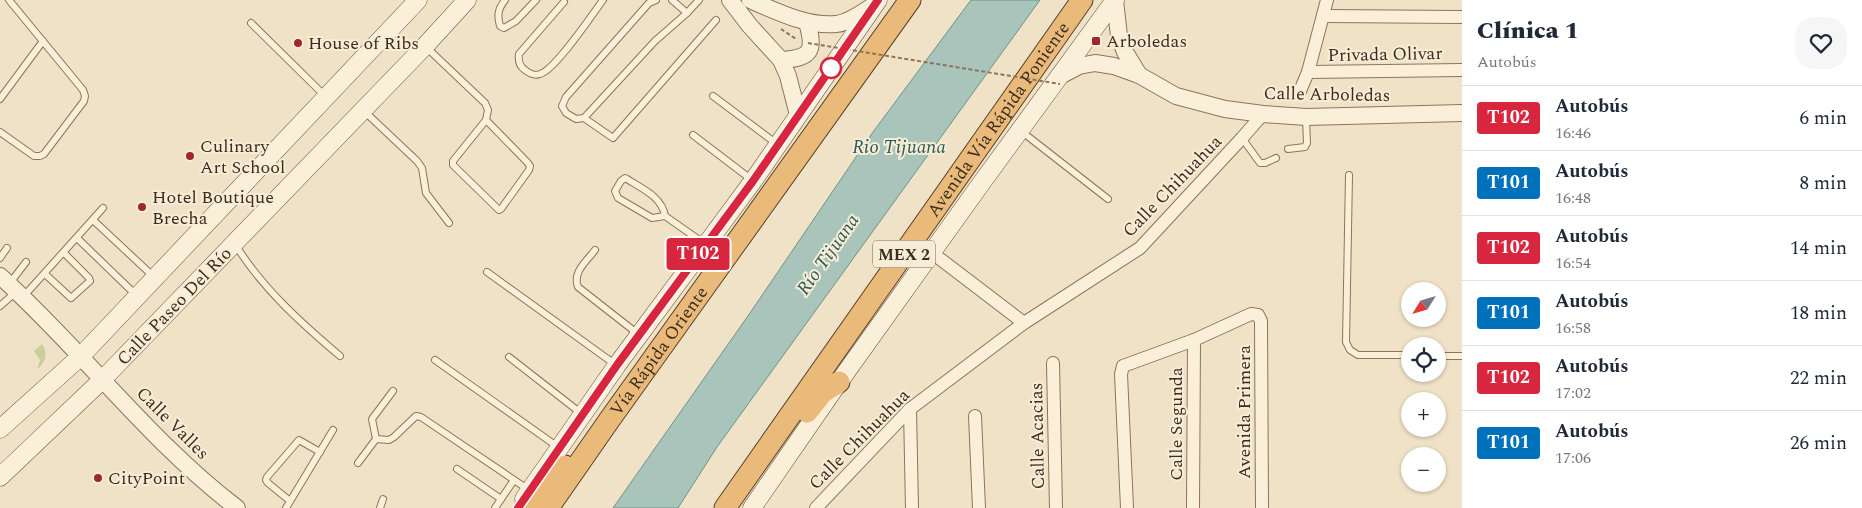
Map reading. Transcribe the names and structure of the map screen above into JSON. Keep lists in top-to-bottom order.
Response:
{
  "streets": {
    "highway": ["Avenida Vía Rápida Poniente", "MEX 2", "Vía Rápida Oriente"],
    "main road": ["Calle Paseo Del Río"],
    "street": [
      "Privada Olivar",
      "Calle Arboledas",
      "Calle Chihuahua",
      "Avenida Primera",
      "Calle Valles",
      "Calle Segunda",
      "Calle Acacias"
    ]
  },
  "crossings": [
    ["Calle Arboledas", "Calle Chihuahua"],
    ["Calle Paseo Del Río", "Calle Valles"],
    ["Avenida Primera", "Calle Segunda"]
  ],
  "water": ["Rio Tijuana", "Río Tijuana"],
  "places": {
    "transit": ["Arboledas"],
    "other": [
      "House of Ribs",
      "Culinary Art School",
      "Hotel Boutique Brecha",
      "CityPoint"
    ]
  },
  "lines": ["bus line T102"],
  "north": "bottom left",
  "page": {
    "on_map": "T102",
    "heading": ["Clínica 1", "Autobús"],
    "list": [
      {
        "mark": "T102",
        "name": "Autobús",
        "note": "16:46",
        "value": "6 min"
      },
      {
        "mark": "T101",
        "name": "Autobús",
        "note": "16:48",
        "value": "8 min"
      },
      {
        "mark": "T102",
        "name": "Autobús",
        "note": "16:54",
        "value": "14 min"
      },
      {
        "mark": "T101",
        "name": "Autobús",
        "note": "16:58",
        "value": "18 min"
      },
      {
        "mark": "T102",
        "name": "Autobús",
        "note": "17:02",
        "value": "22 min"
      },
      {
        "mark": "T101",
        "name": "Autobús",
        "note": "17:06",
        "value": "26 min"
      }
    ],
    "map_buttons": ["+", "−"]
  }
}
